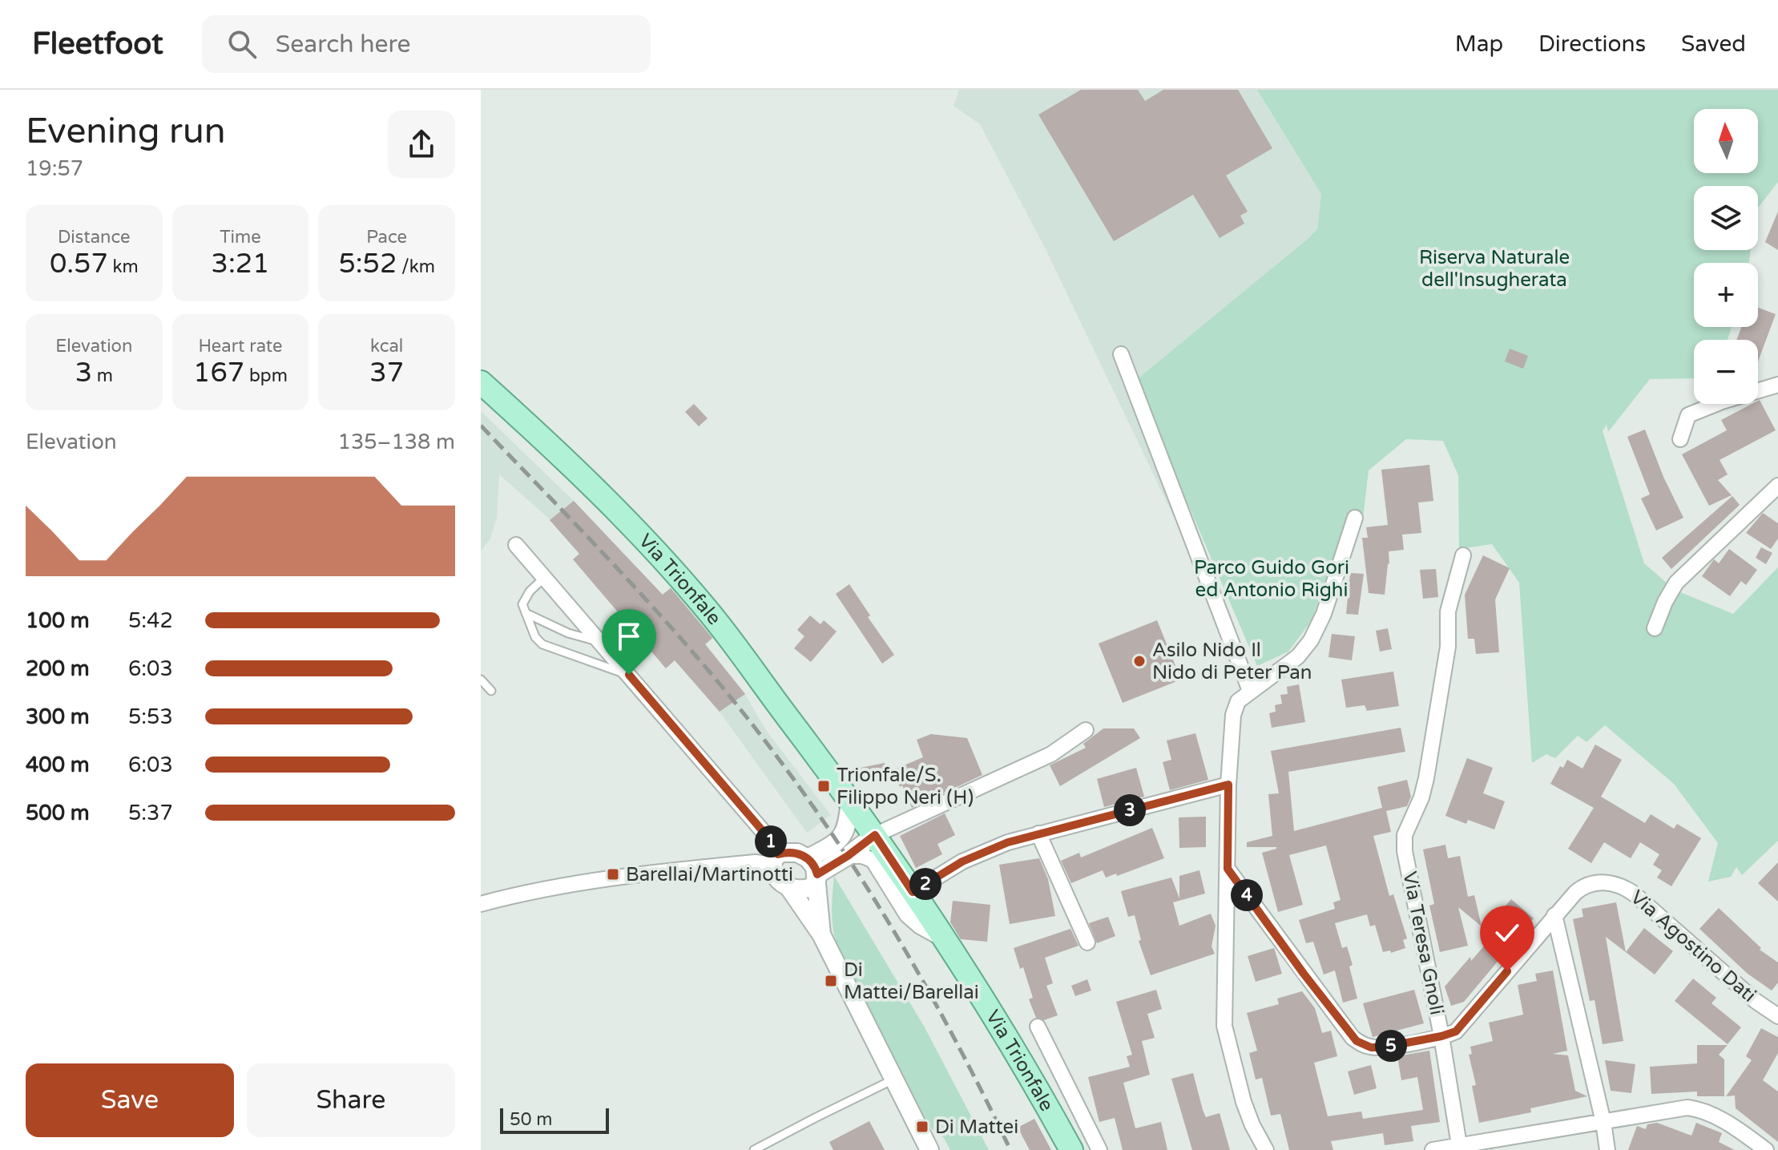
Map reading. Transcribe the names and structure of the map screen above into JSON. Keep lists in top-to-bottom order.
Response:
{
  "streets": {
    "main road": ["Via Trionfale"],
    "street": ["Via Teresa Gnoli", "Via Agostino Dati"]
  },
  "crossings": [
    ["Via Teresa Gnoli", "Via Agostino Dati"]
  ],
  "parks": ["Riserva Naturale dell'Insugherata", "Parco Guido Gori ed Antonio Righi"],
  "places": {
    "other": ["Asilo Nido Il Nido di Peter Pan"],
    "transit": [
      "Trionfale/S. Filippo Neri (H)",
      "Barellai/Martinotti",
      "Di Mattei/Barellai",
      "Di Mattei"
    ]
  },
  "scale_bar": "50 m",
  "north": "top",
  "page": {
    "header": "Fleetfoot",
    "search": "Search here",
    "nav": ["Map", "Directions", "Saved"],
    "heading": ["Evening run", "19:57"],
    "map_buttons": ["+", "−"],
    "stats": [
      ["Distance", "0.57 km"],
      ["Time", "3:21"],
      ["Pace", "5:52 /km"],
      ["Elevation", "3 m"],
      ["Heart rate", "167 bpm"],
      ["kcal", "37"]
    ],
    "chart": ["Elevation", "135–138 m"],
    "list": [
      {
        "name": "100 m",
        "note": "5:42"
      },
      {
        "name": "200 m",
        "note": "6:03"
      },
      {
        "name": "300 m",
        "note": "5:53"
      },
      {
        "name": "400 m",
        "note": "6:03"
      },
      {
        "name": "500 m",
        "note": "5:37"
      }
    ],
    "pins": [
      "3",
      "1",
      "2",
      "4",
      "5"
    ],
    "buttons": ["Save", "Share"],
    "scale": "50 m"
  }
}
